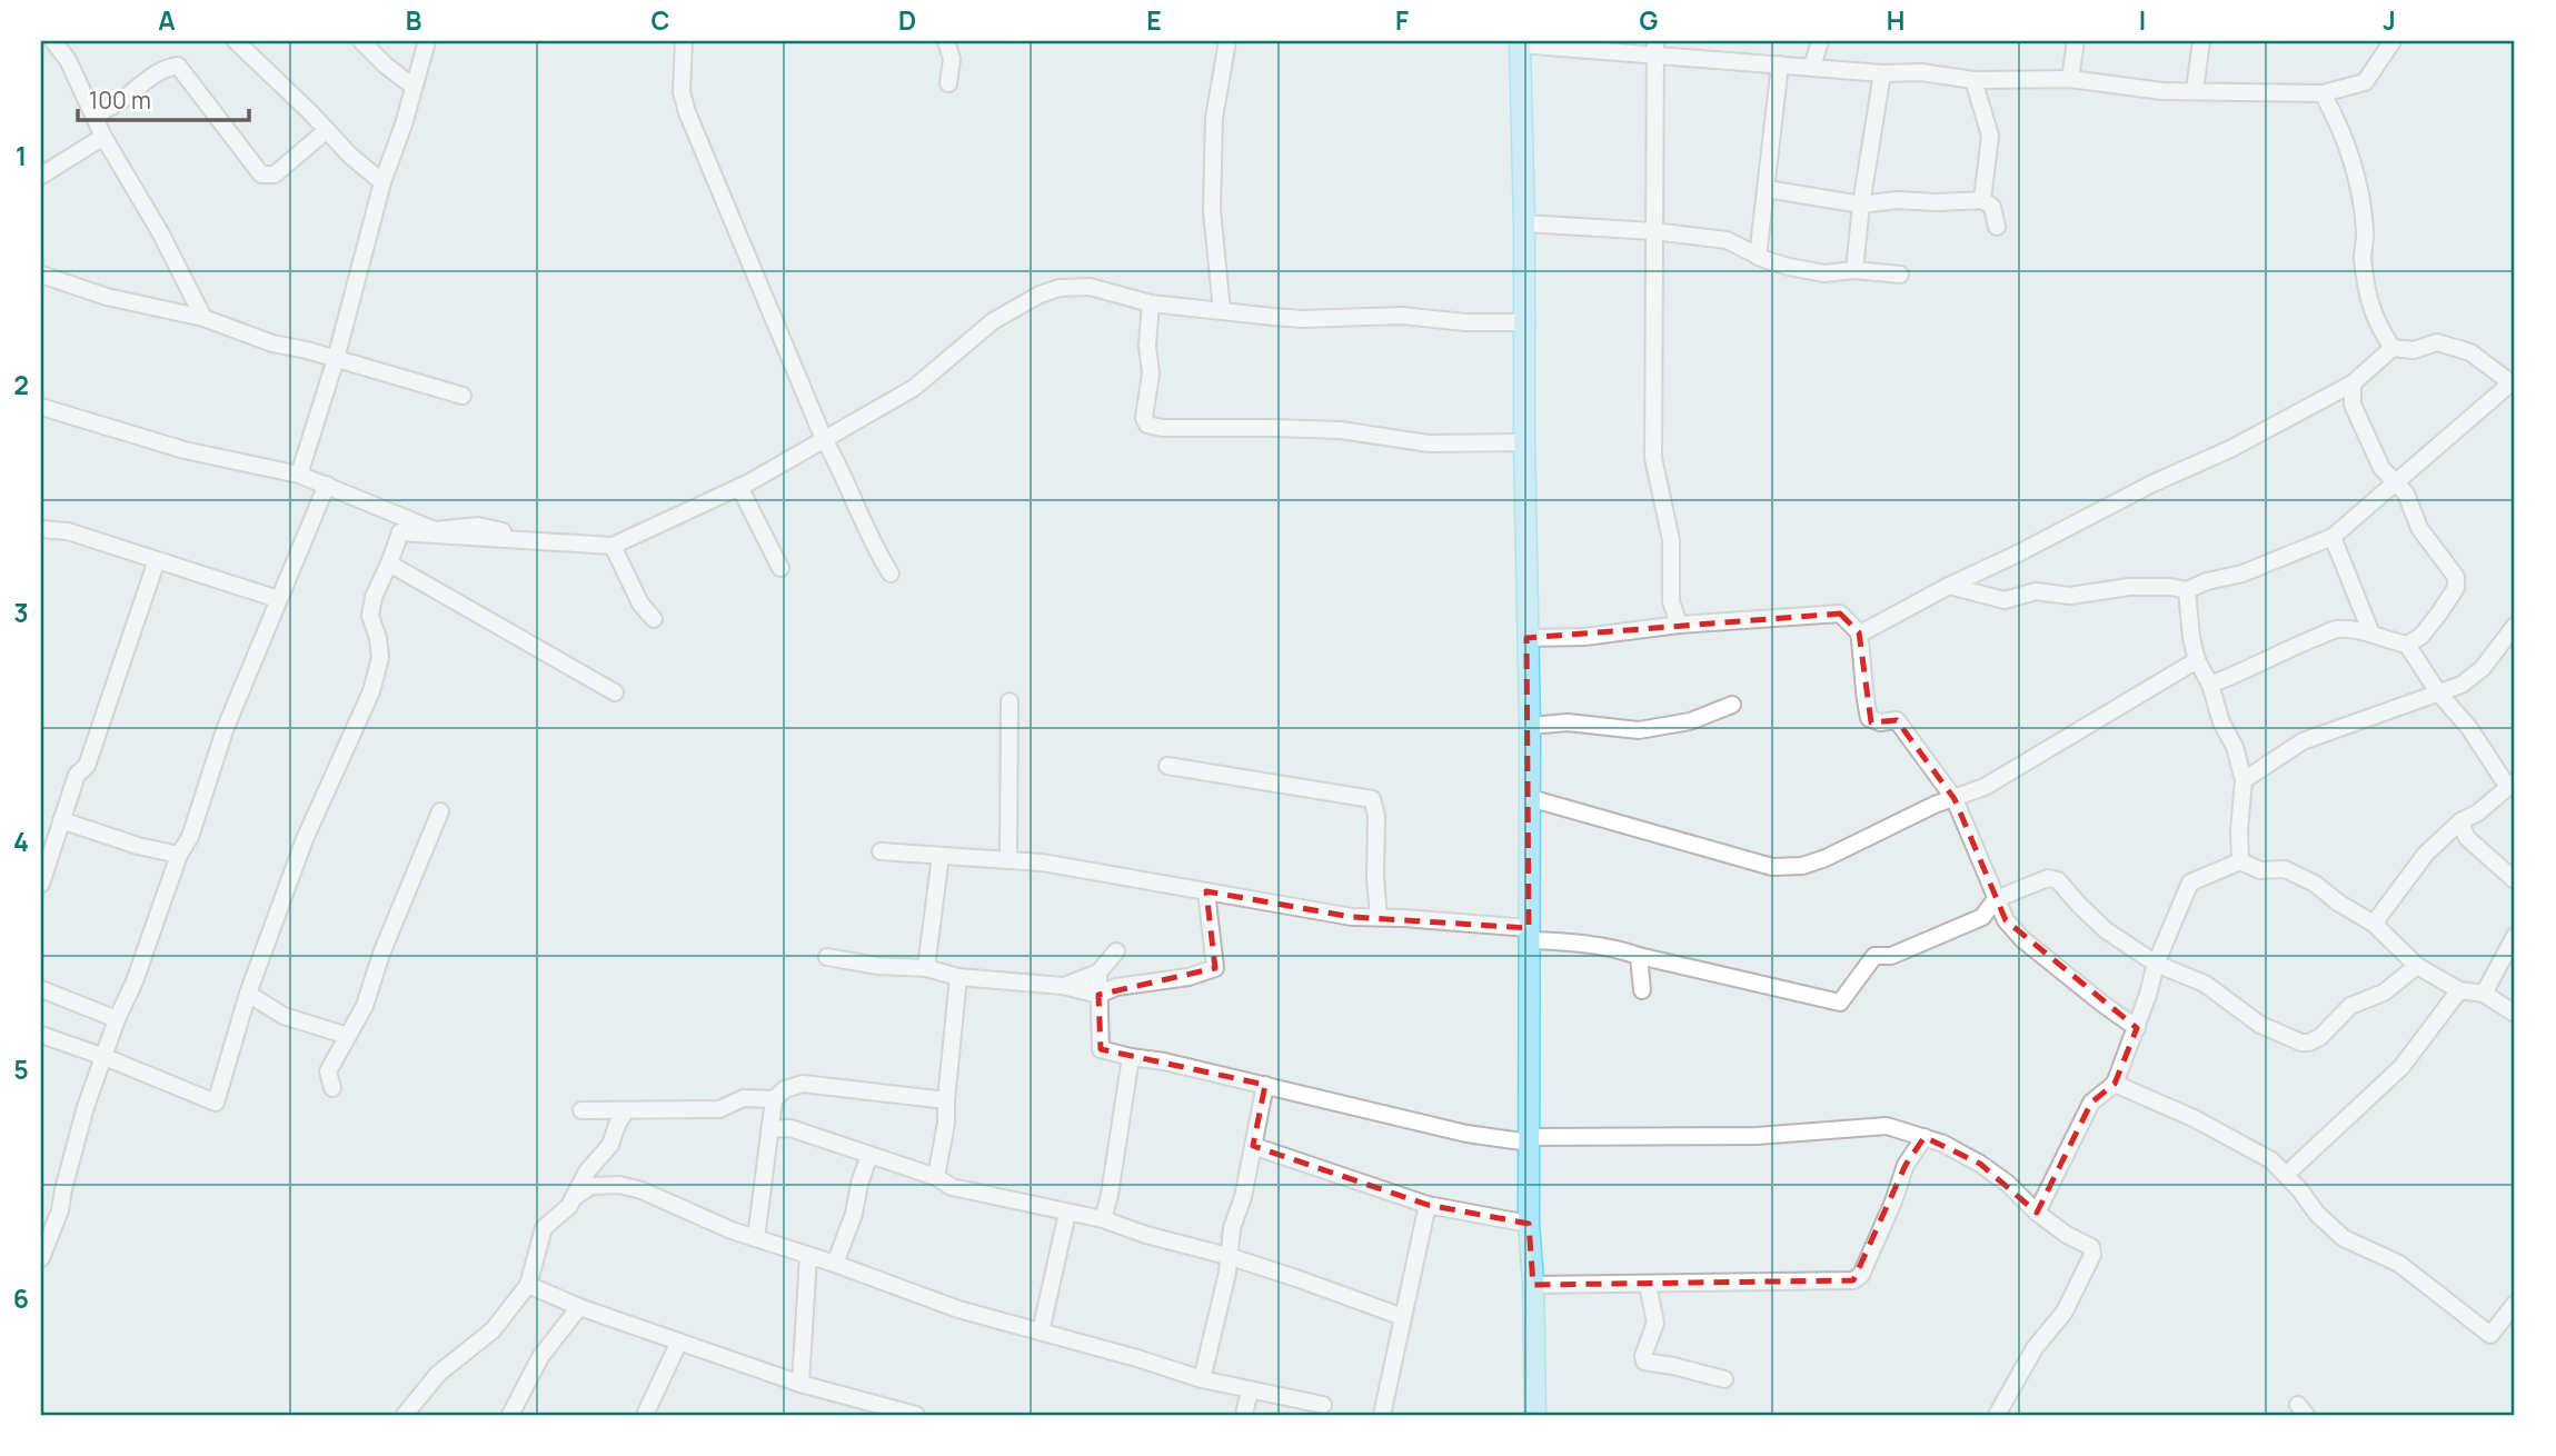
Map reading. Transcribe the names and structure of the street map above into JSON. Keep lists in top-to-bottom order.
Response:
{
  "scale_bar": "100 m",
  "grid": {
    "columns": [
      "A",
      "B",
      "C",
      "D",
      "E",
      "F",
      "G",
      "H",
      "I",
      "J"
    ],
    "rows": [
      "1",
      "2",
      "3",
      "4",
      "5",
      "6"
    ]
  }
}
